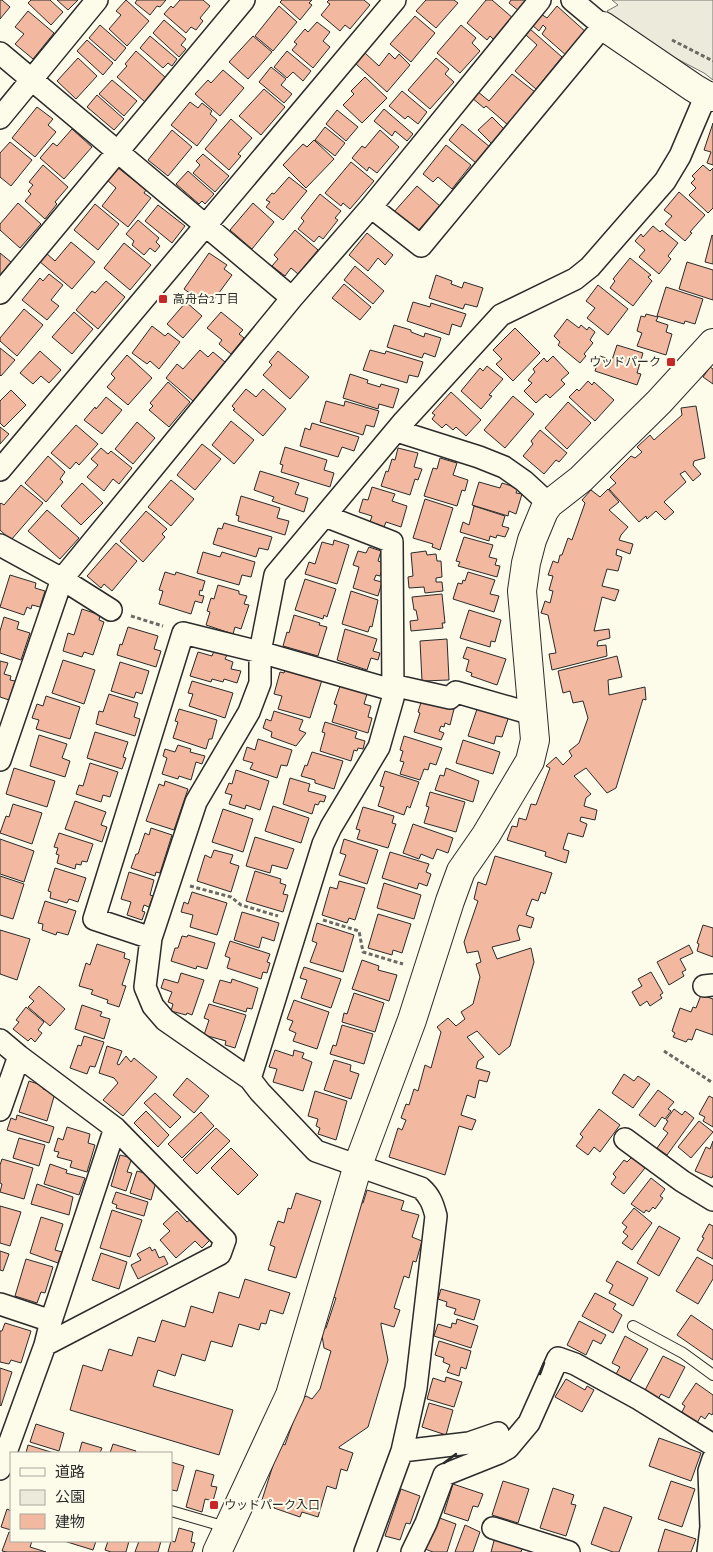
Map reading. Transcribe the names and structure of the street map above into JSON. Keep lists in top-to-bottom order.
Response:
{
  "places": {
    "transit": ["高舟台2丁目", "ウッドパーク", "ウッドパーク入口"]
  },
  "legend": ["道路", "公園", "建物"]
}
